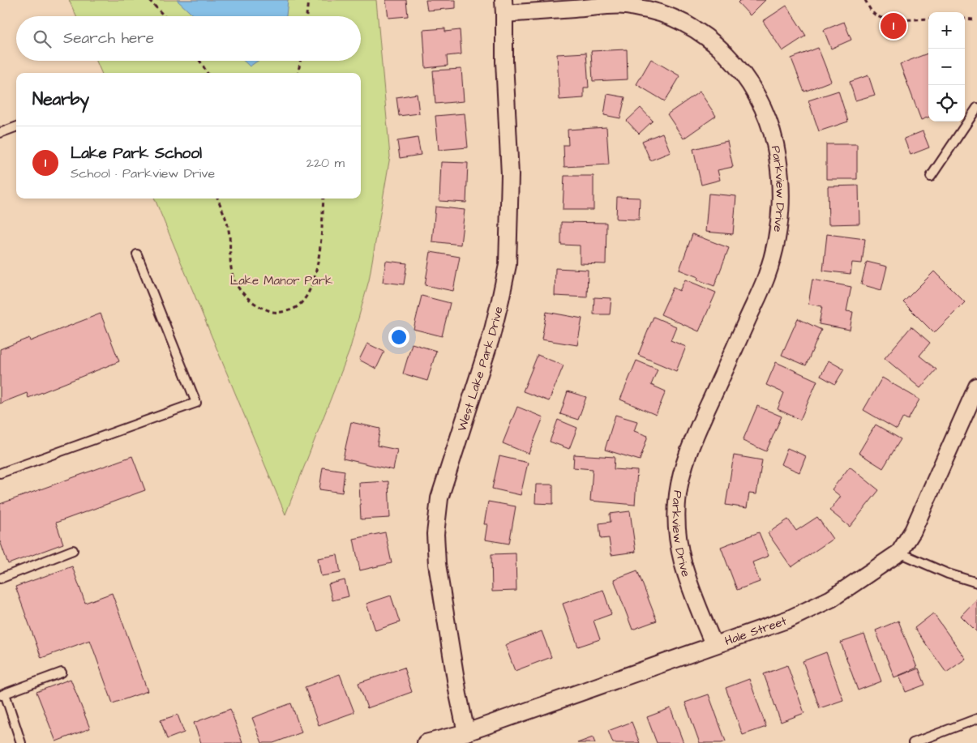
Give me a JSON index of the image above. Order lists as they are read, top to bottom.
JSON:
{
  "streets": {
    "street": ["Parkview Drive", "West Lake Park Drive", "Hale Street"]
  },
  "crossings": [
    ["Parkview Drive", "West Lake Park Drive"],
    ["Parkview Drive", "Hale Street"],
    ["West Lake Park Drive", "Hale Street"]
  ],
  "parks": ["Lake Manor Park"],
  "page": {
    "pins": "1",
    "map_buttons": ["+", "−"],
    "search": "Search here",
    "heading": "Nearby",
    "list": [
      {
        "mark": "1",
        "name": "Lake Park School",
        "note": "School · Parkview Drive",
        "value": "220 m"
      }
    ]
  }
}
